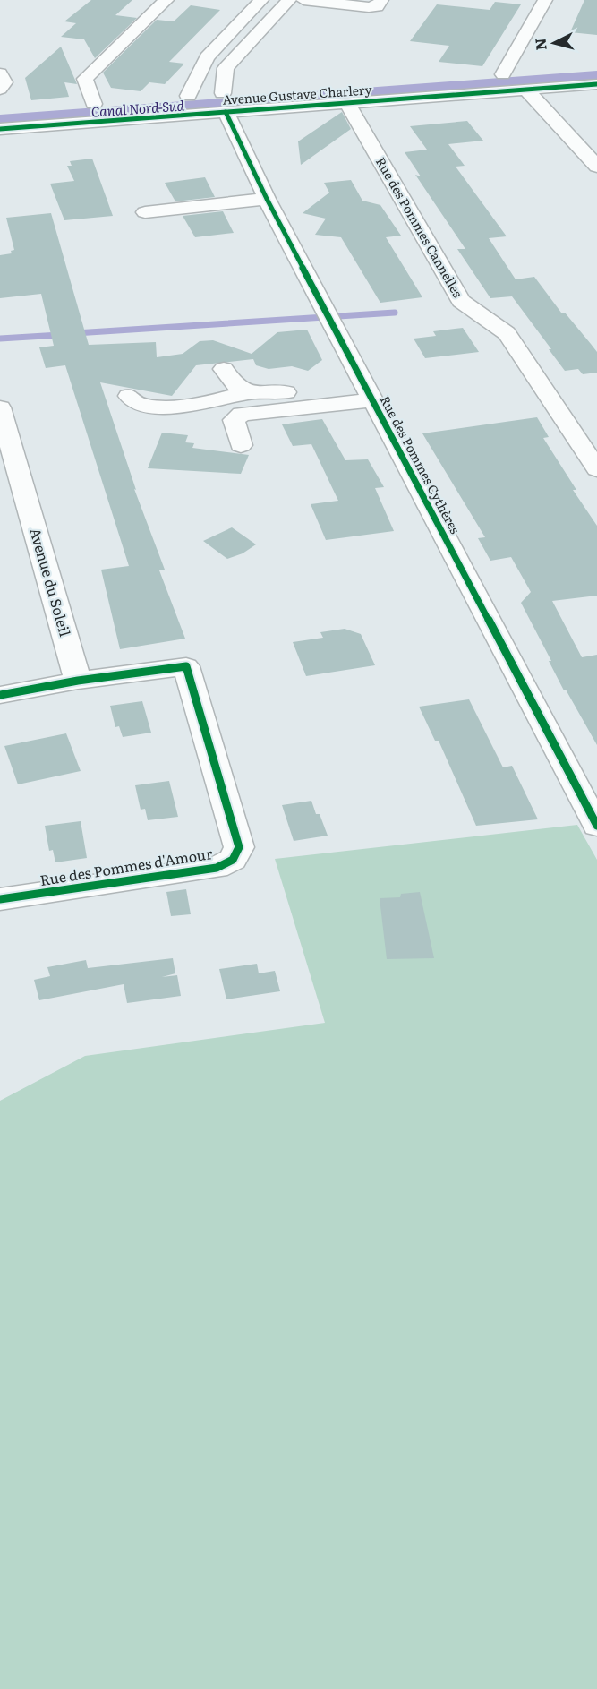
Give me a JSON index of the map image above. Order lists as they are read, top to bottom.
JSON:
{
  "streets": {
    "street": [
      "Avenue Gustave Charlery",
      "Rue des Pommes Cannelles",
      "Rue des Pommes Cythères",
      "Avenue du Soleil",
      "Rue des Pommes d'Amour"
    ]
  },
  "crossings": [
    ["Avenue Gustave Charlery", "Rue des Pommes Cannelles"],
    ["Avenue Gustave Charlery", "Rue des Pommes Cythères"],
    ["Avenue du Soleil", "Rue des Pommes d'Amour"]
  ],
  "water": ["Canal Nord-Sud"],
  "north": "left"
}
